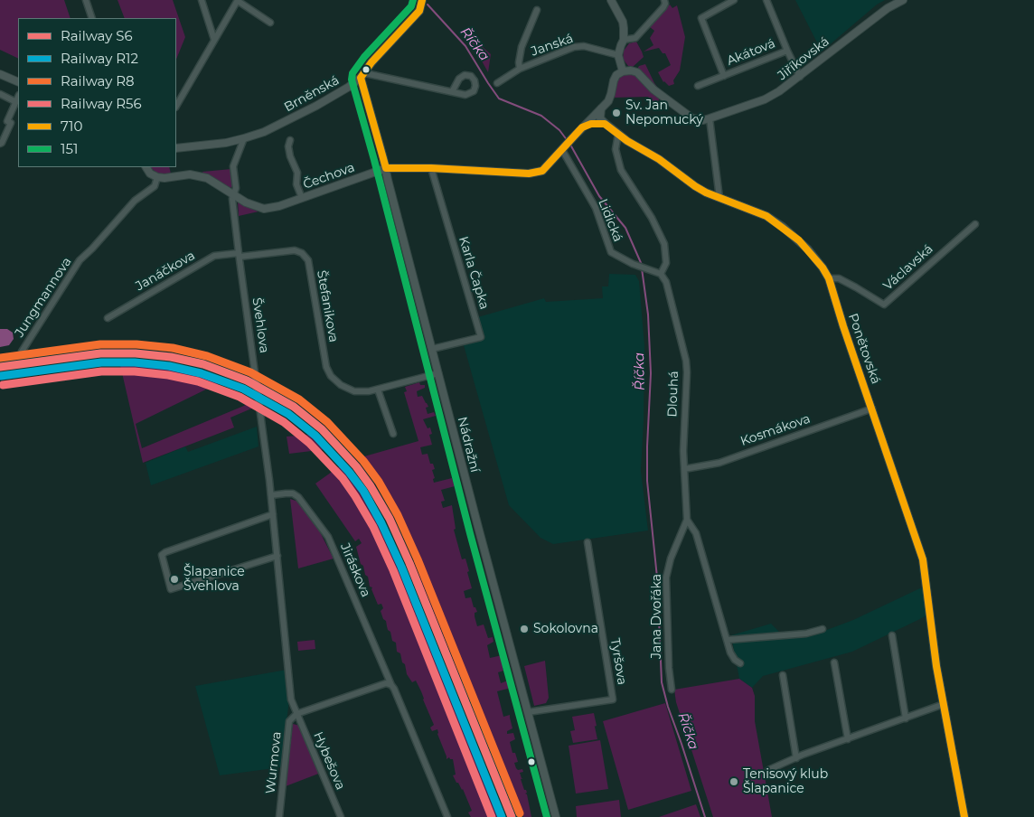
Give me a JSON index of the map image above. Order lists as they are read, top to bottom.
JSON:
{
  "streets": {
    "street": [
      "Janská",
      "Akátová",
      "Jiříkovská",
      "Brněnská",
      "Čechova",
      "Lidická",
      "Václavská",
      "Janáčkova",
      "Karla Čapka",
      "Jungmannova",
      "Štefanikova",
      "Švehlova",
      "Ponětovská",
      "Dlouhá",
      "Kosmákova",
      "Nádražní",
      "Jiráskova",
      "Jana Dvořáka",
      "Tyršova",
      "Hybešova",
      "Wurmova"
    ]
  },
  "crossings": [
    ["Akátová", "Jiříkovská"],
    ["Brněnská", "Nádražní"],
    ["Čechova", "Lidická"],
    ["Čechova", "Karla Čapka"],
    ["Čechova", "Jungmannova"],
    ["Čechova", "Švehlova"],
    ["Čechova", "Nádražní"],
    ["Lidická", "Dlouhá"],
    ["Václavská", "Ponětovská"],
    ["Janáčkova", "Štefanikova"],
    ["Janáčkova", "Švehlova"],
    ["Karla Čapka", "Nádražní"],
    ["Štefanikova", "Švehlova"],
    ["Štefanikova", "Nádražní"],
    ["Švehlova", "Jiráskova"],
    ["Švehlova", "Hybešova"],
    ["Švehlova", "Wurmova"],
    ["Ponětovská", "Kosmákova"],
    ["Dlouhá", "Kosmákova"],
    ["Dlouhá", "Jana Dvořáka"],
    ["Nádražní", "Tyršova"],
    ["Hybešova", "Wurmova"]
  ],
  "water": ["Říčka"],
  "places": [
    "Sv. Jan Nepomucký",
    "Šlapanice Švehlova",
    "Sokolovna",
    "Tenisový klub Šlapanice"
  ],
  "lines": [
    "transit line 710",
    "transit line 151",
    "rail line R8",
    "rail line S6",
    "rail line R12",
    "rail line R56"
  ],
  "legend": [
    "Railway S6",
    "Railway R12",
    "Railway R8",
    "Railway R56",
    "710",
    "151"
  ]
}
